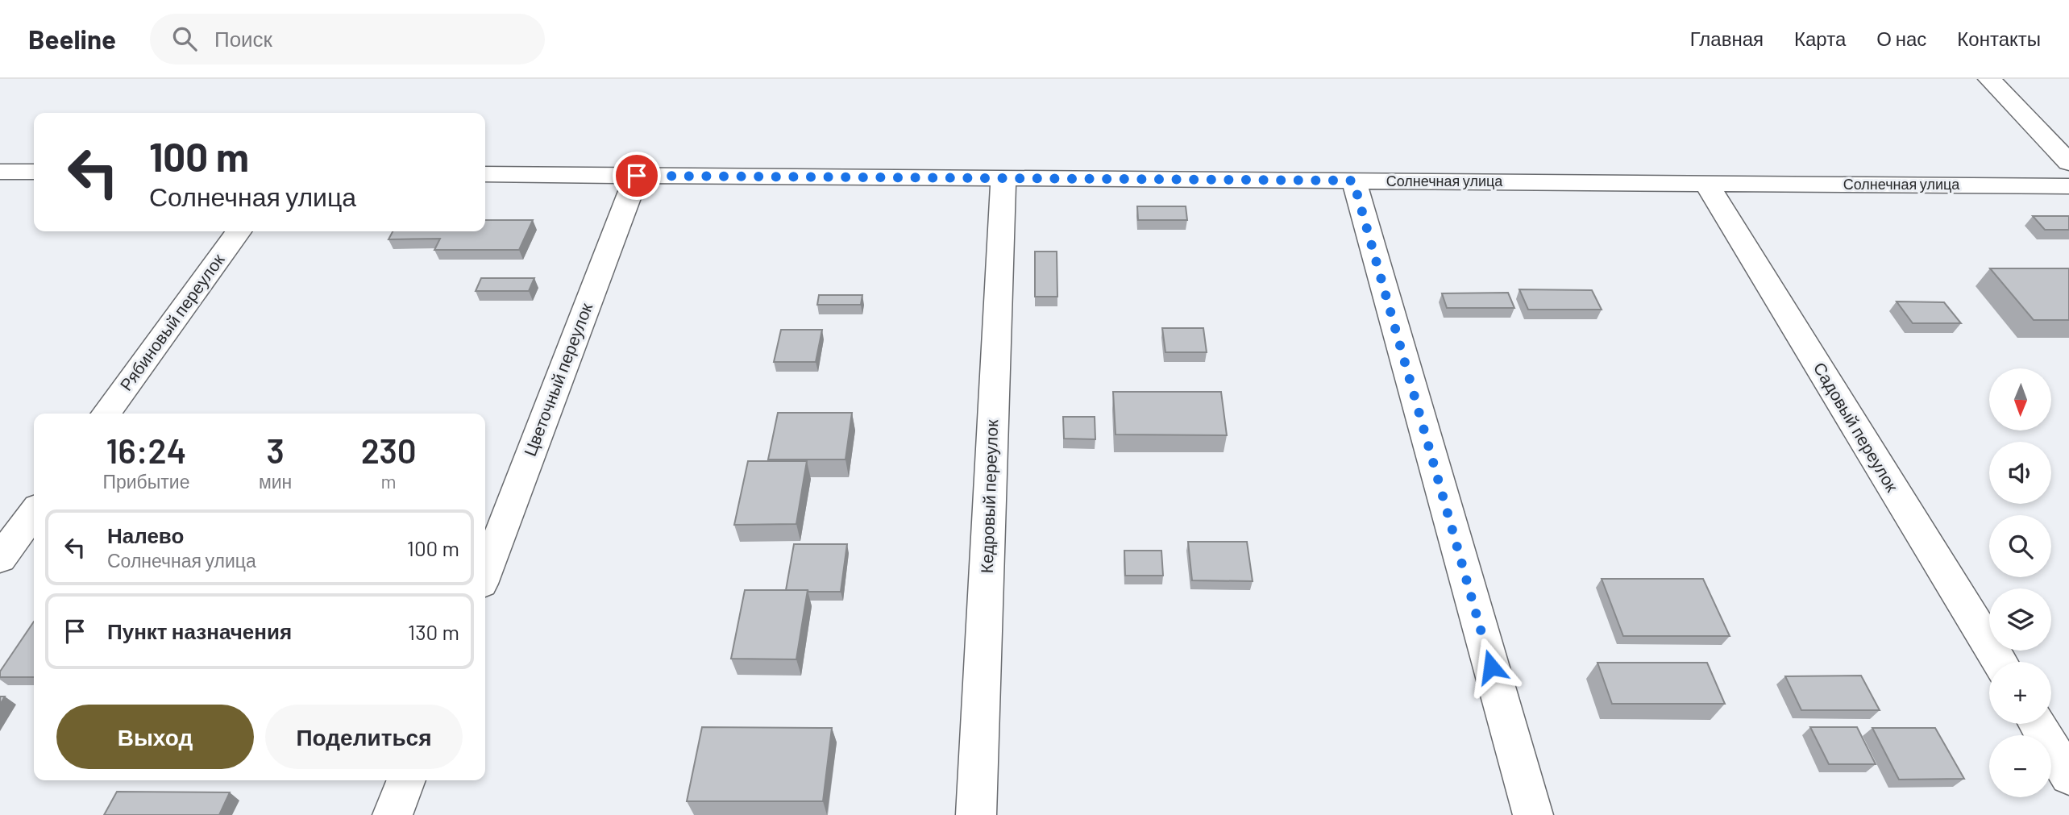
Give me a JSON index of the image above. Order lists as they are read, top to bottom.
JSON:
{
  "streets": {
    "street": [
      "Солнечная улица",
      "Рябиновый переулок",
      "Цветочный переулок",
      "Садовый переулок",
      "Кедровый переулок"
    ]
  },
  "crossings": [
    ["Солнечная улица", "Цветочный переулок"],
    ["Солнечная улица", "Садовый переулок"],
    ["Солнечная улица", "Кедровый переулок"]
  ],
  "north": "bottom",
  "page": {
    "header": "Beeline",
    "search": "Поиск",
    "nav": [
      "Главная",
      "Карта",
      "О нас",
      "Контакты"
    ],
    "turn": ["100 m", "Солнечная улица"],
    "map_buttons": ["+", "−"],
    "eta": [
      "16:24",
      "Прибытие",
      "3",
      "мин",
      "230",
      "m"
    ],
    "list": [
      {
        "name": "Налево",
        "note": "Солнечная улица",
        "value": "100 m"
      },
      {
        "name": "Пункт назначения",
        "value": "130 m"
      }
    ],
    "buttons": ["Выход", "Поделиться"]
  }
}
